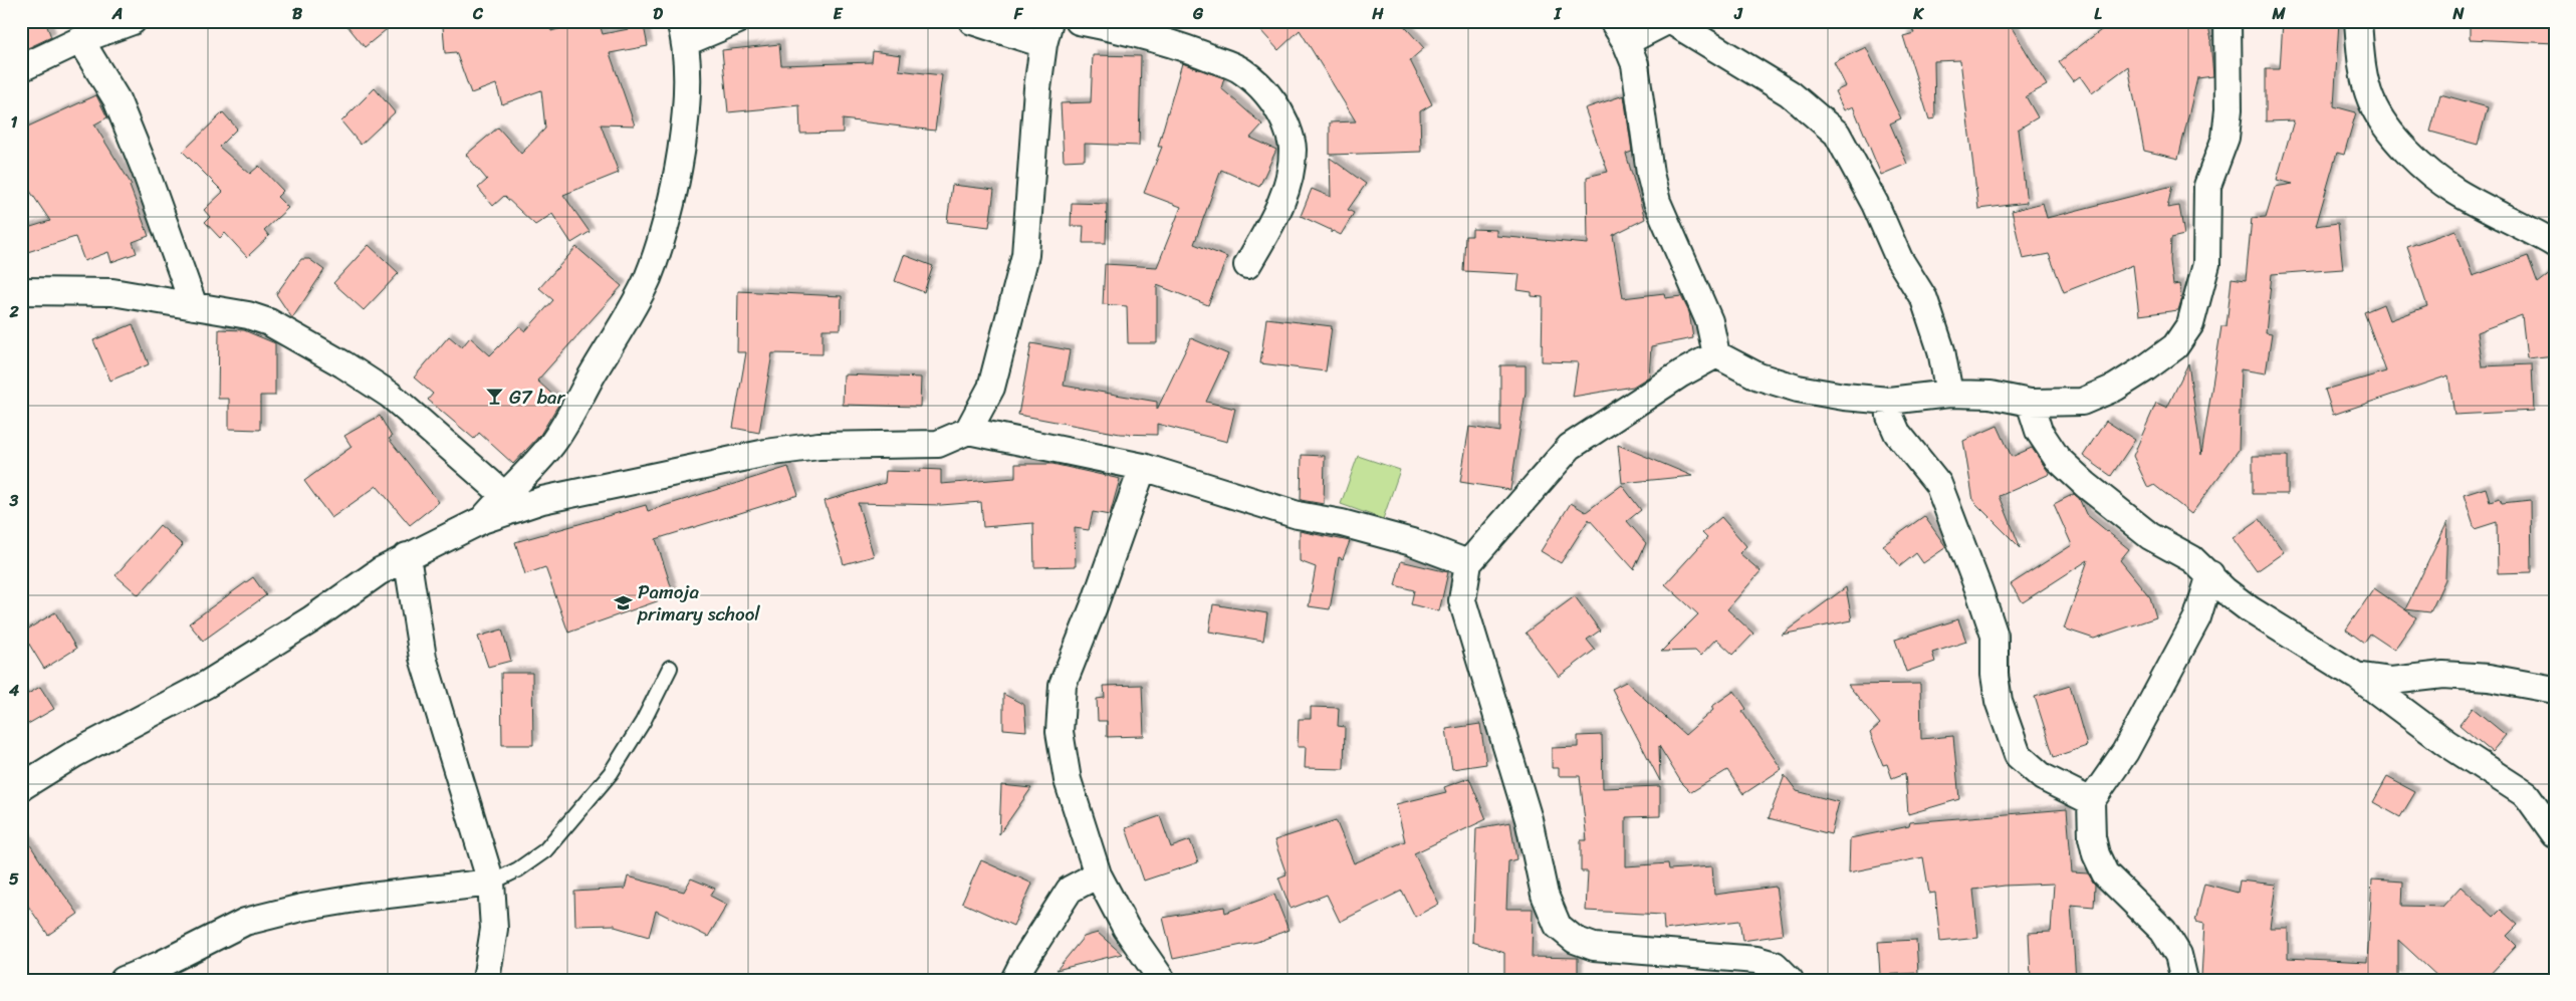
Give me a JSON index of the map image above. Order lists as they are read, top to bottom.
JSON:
{
  "places": {
    "bar": ["G7 bar"],
    "school or university": ["Pamoja primary school"]
  },
  "grid": {
    "columns": [
      "A",
      "B",
      "C",
      "D",
      "E",
      "F",
      "G",
      "H",
      "I",
      "J",
      "K",
      "L",
      "M",
      "N"
    ],
    "rows": [
      "1",
      "2",
      "3",
      "4",
      "5"
    ]
  }
}
